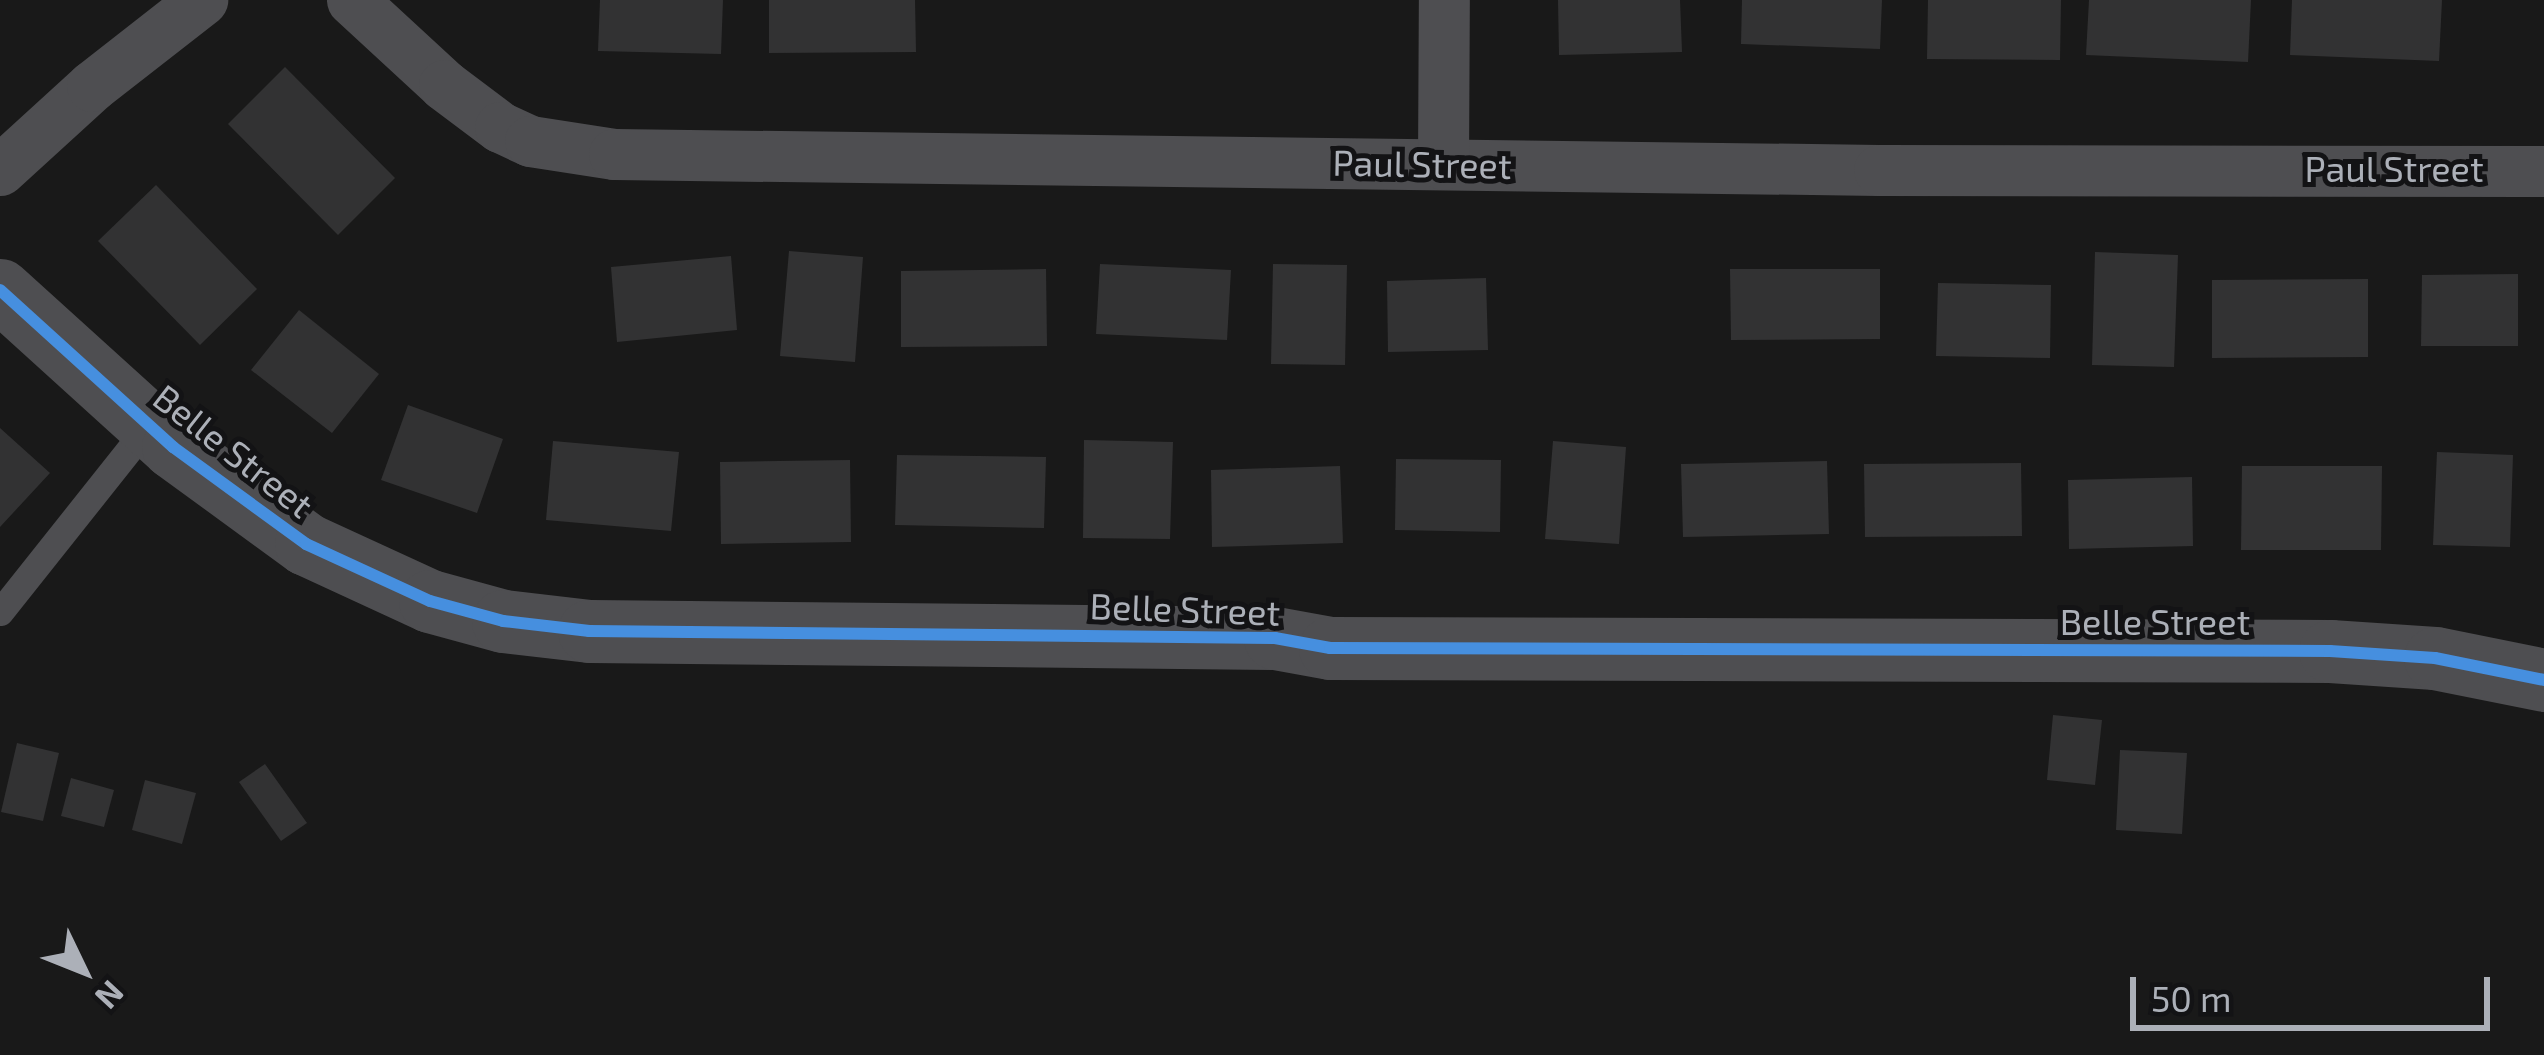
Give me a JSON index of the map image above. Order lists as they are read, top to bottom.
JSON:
{
  "streets": {
    "street": ["Paul Street", "Belle Street"]
  },
  "scale_bar": "50 m",
  "north": "bottom right"
}
